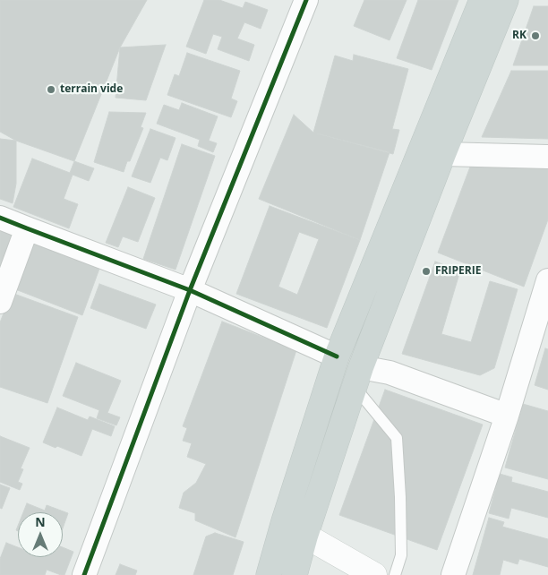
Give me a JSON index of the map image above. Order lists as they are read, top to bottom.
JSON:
{
  "places": ["RK", "terrain vide", "FRIPERIE"],
  "north": "top"
}
